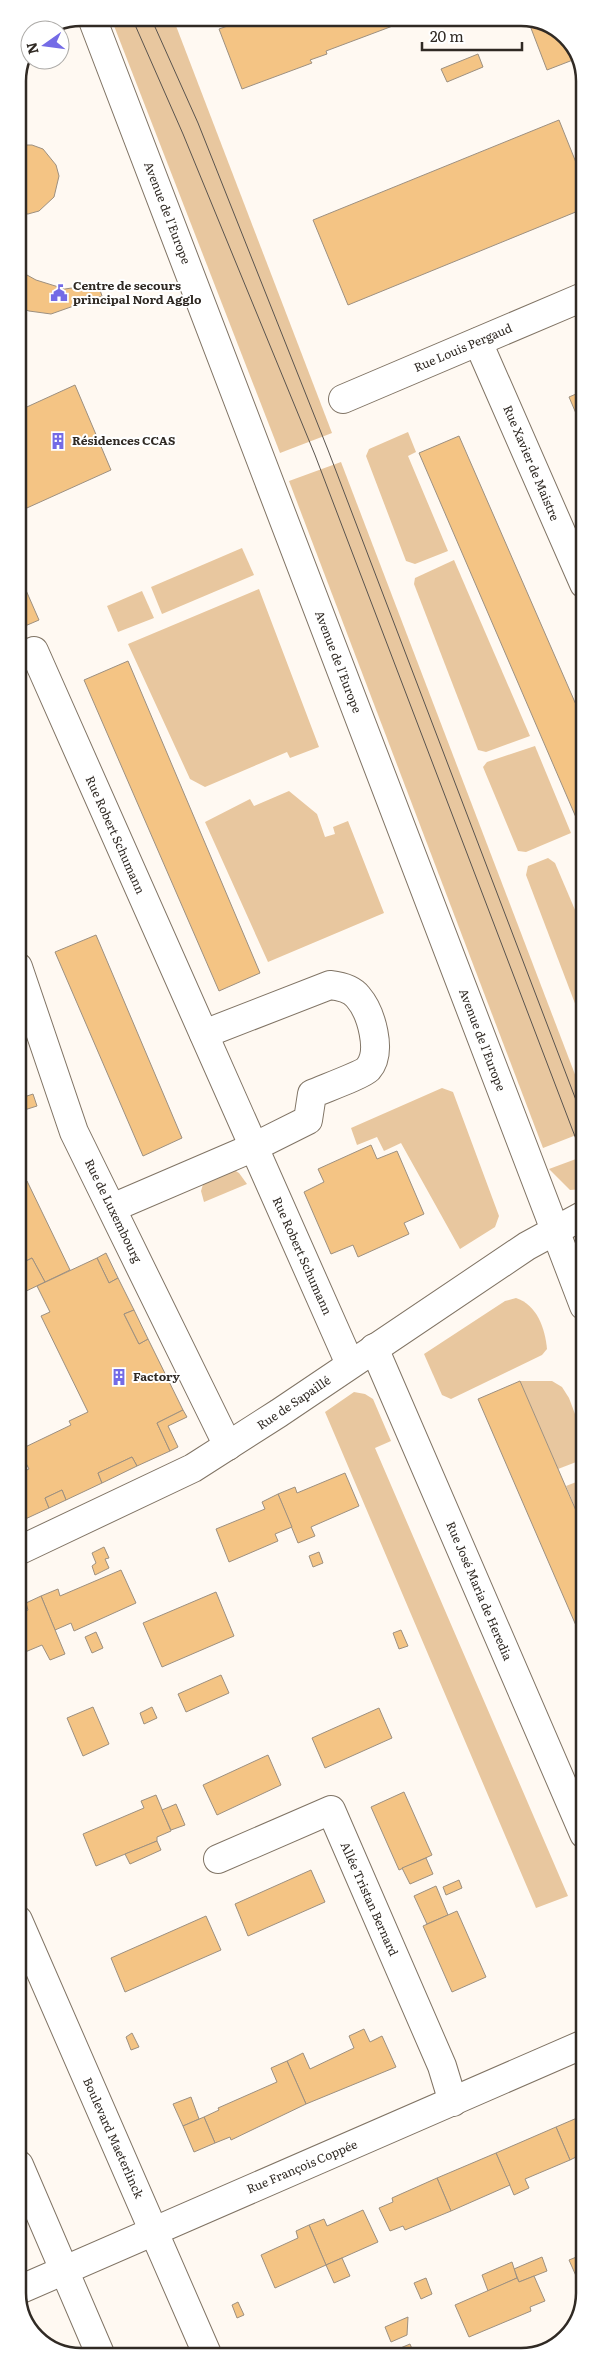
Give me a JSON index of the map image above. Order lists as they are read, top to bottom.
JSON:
{
  "streets": {
    "street": [
      "Avenue de l'Europe",
      "Rue Louis Pergaud",
      "Rue Xavier de Maistre",
      "Rue Robert Schumann",
      "Rue de Luxembourg",
      "Rue de Sapaillé",
      "Rue José Maria de Heredia",
      "Allée Tristan Bernard",
      "Boulevard Maeterlinck",
      "Rue François Coppée"
    ]
  },
  "crossings": [
    ["Avenue de l'Europe", "Rue de Sapaillé"],
    ["Rue Louis Pergaud", "Rue Xavier de Maistre"],
    ["Rue Robert Schumann", "Rue de Sapaillé"],
    ["Rue de Luxembourg", "Rue de Sapaillé"],
    ["Rue de Sapaillé", "Rue José Maria de Heredia"],
    ["Allée Tristan Bernard", "Rue François Coppée"],
    ["Boulevard Maeterlinck", "Rue François Coppée"]
  ],
  "places": {
    "public building": ["Centre de secours principal Nord Agglo"],
    "building": ["Résidences CCAS", "Factory"]
  },
  "scale_bar": "20 m",
  "north": "left"
}
